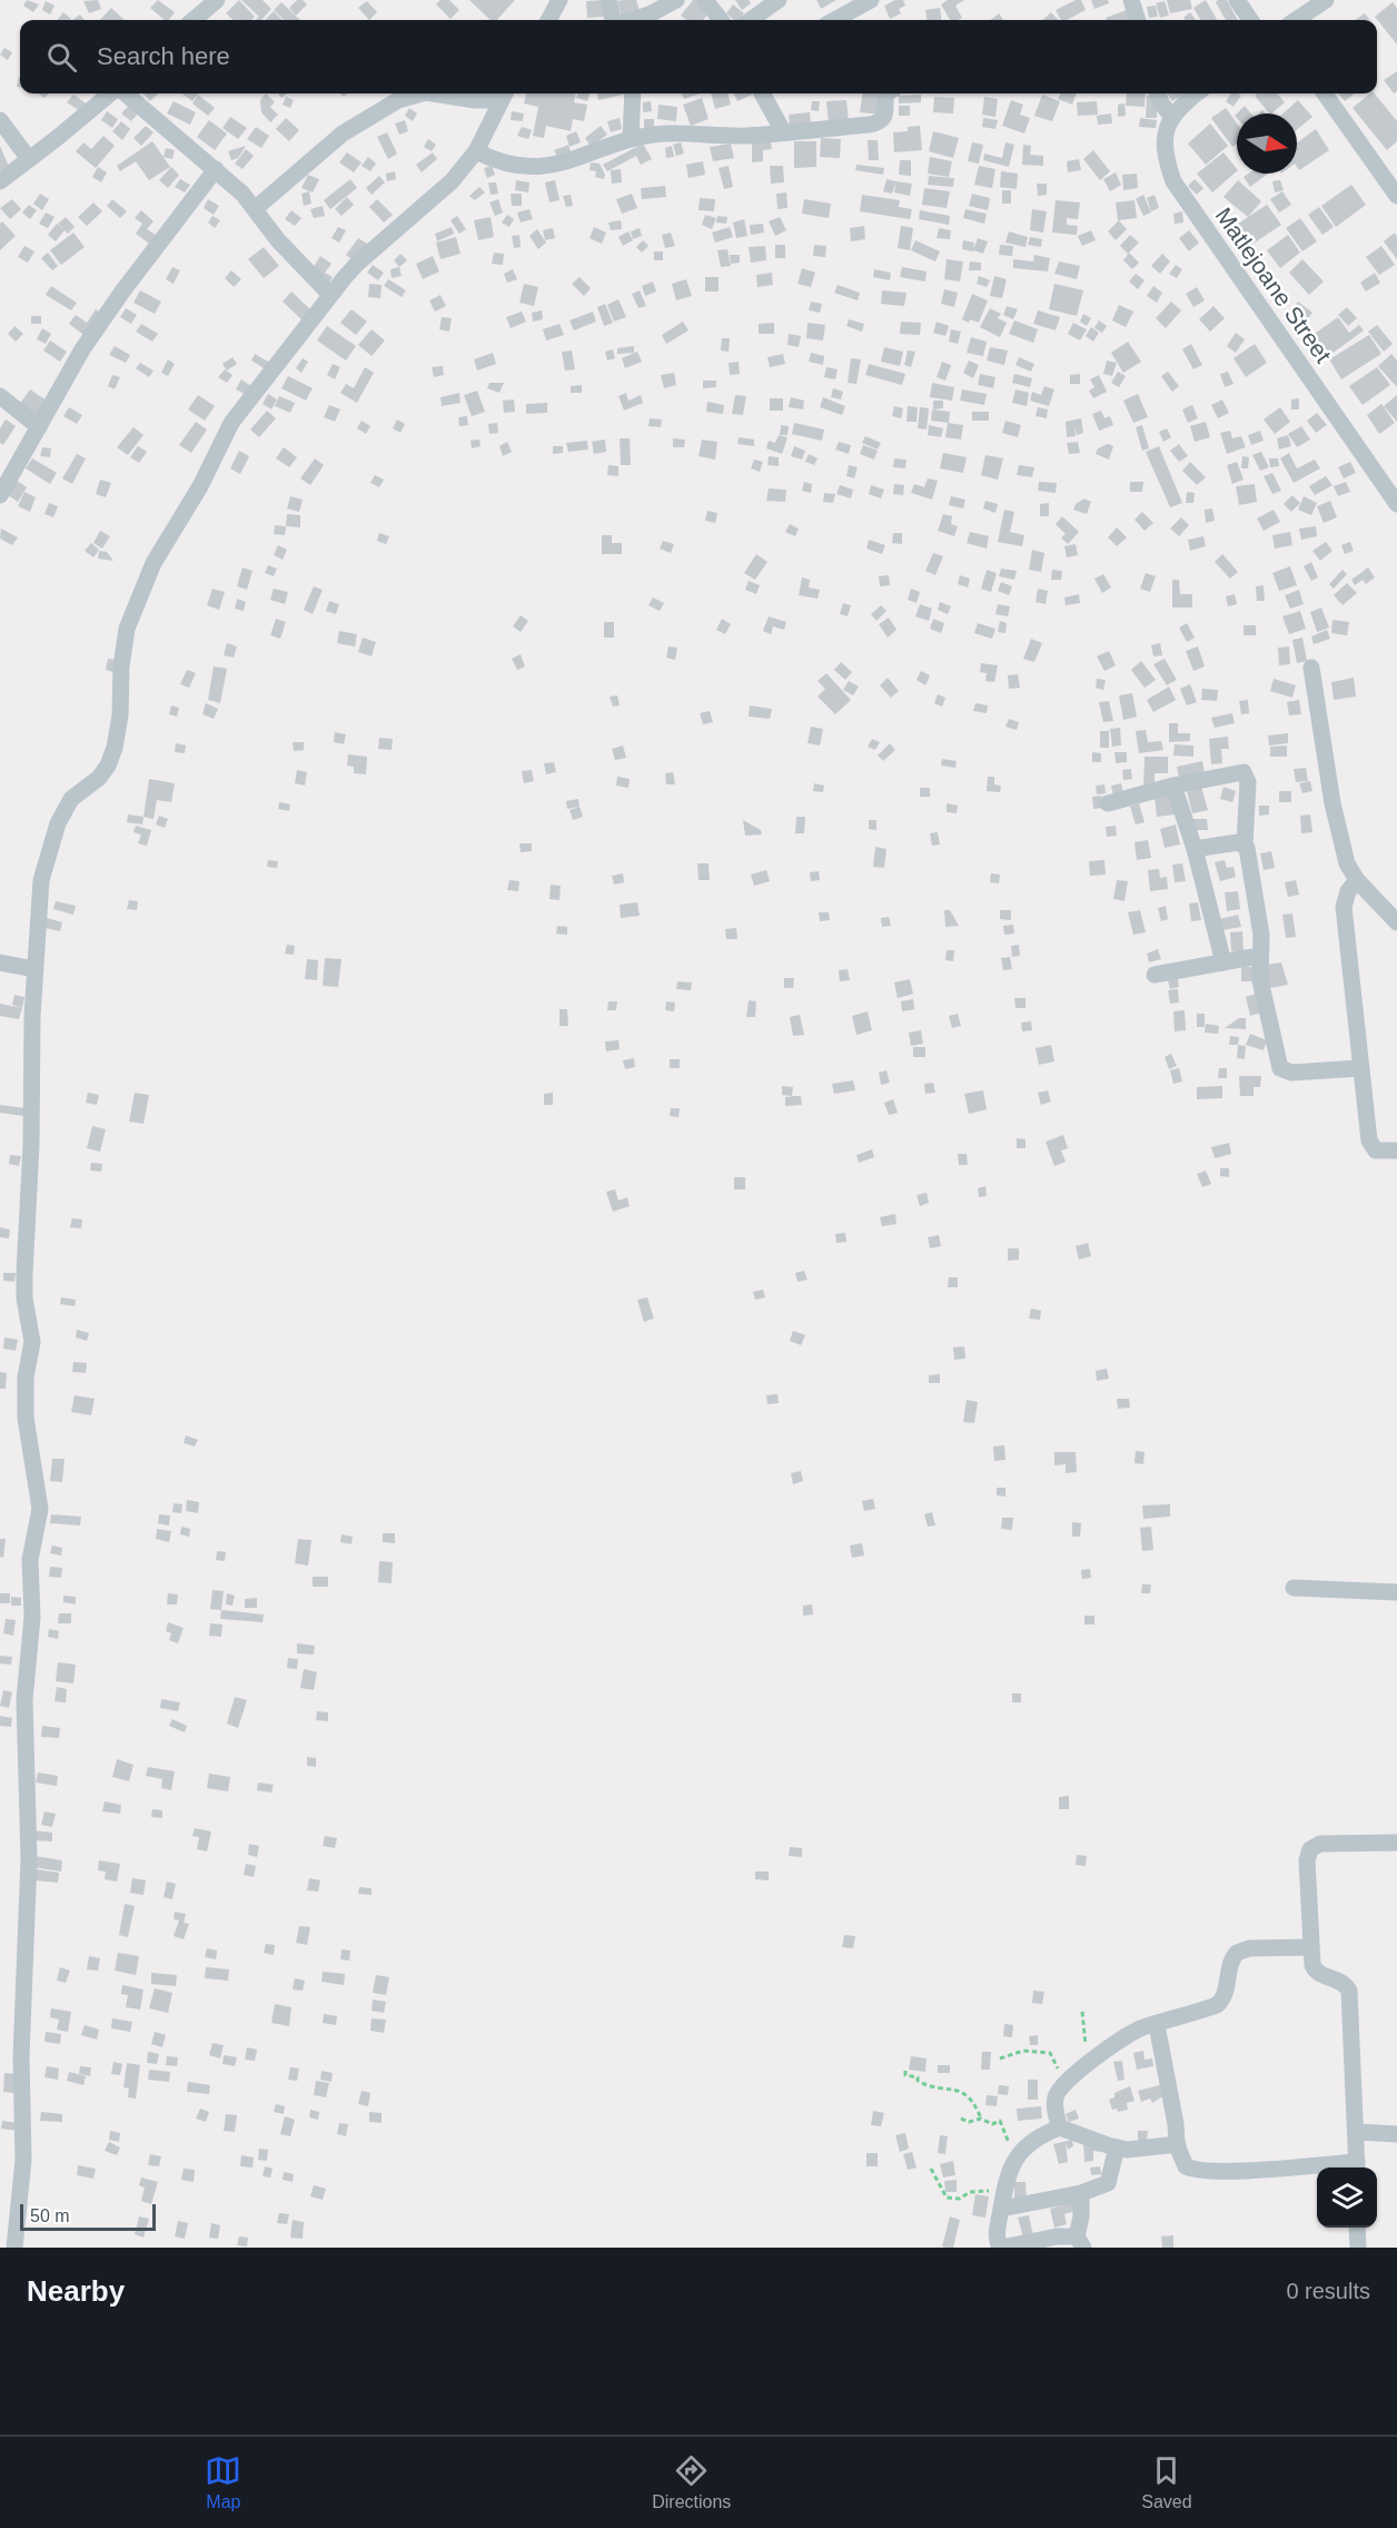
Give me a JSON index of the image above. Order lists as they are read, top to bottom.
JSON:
{
  "streets": {
    "street": ["Matlejoane Street"]
  },
  "scale_bar": "50 m",
  "north": "right",
  "page": {
    "search": "Search here",
    "scale": "50 m",
    "heading": ["Nearby", "0 results"],
    "nav": ["Map", "Directions", "Saved"]
  }
}
